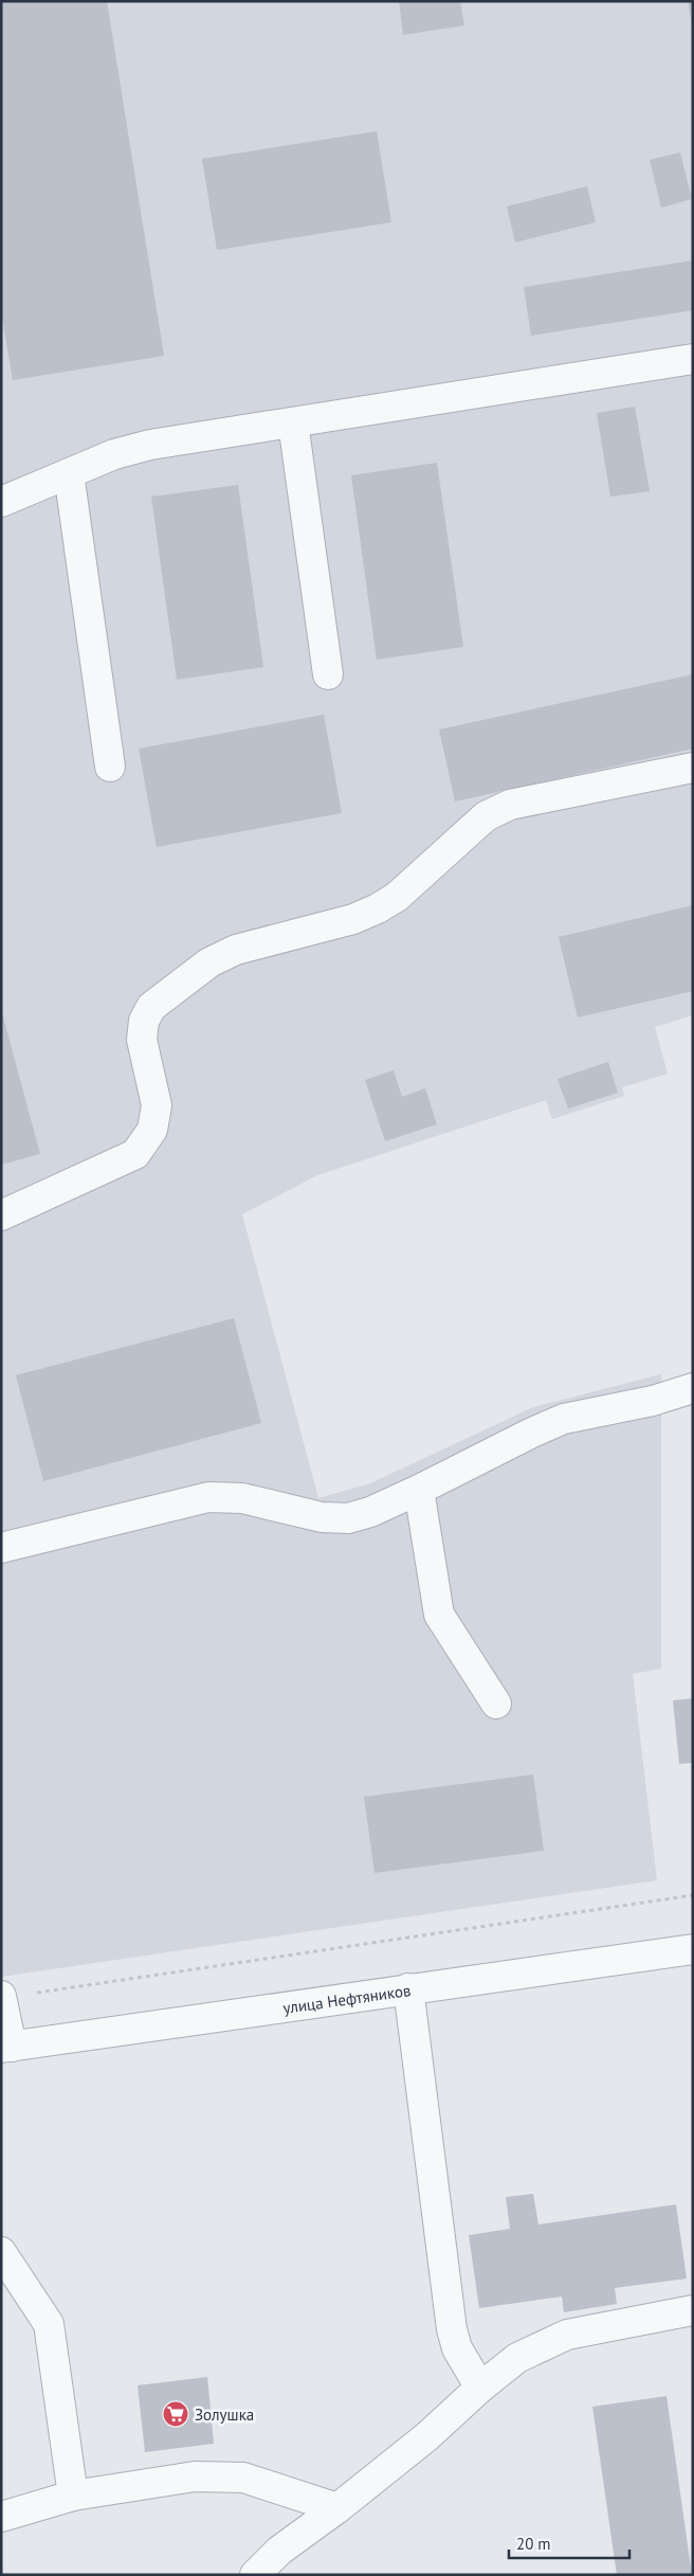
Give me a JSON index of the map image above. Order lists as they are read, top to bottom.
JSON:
{
  "streets": {
    "street": ["улица Нефтяников"]
  },
  "places": {
    "supermarket": ["Золушка"]
  },
  "scale_bar": "20 m"
}
